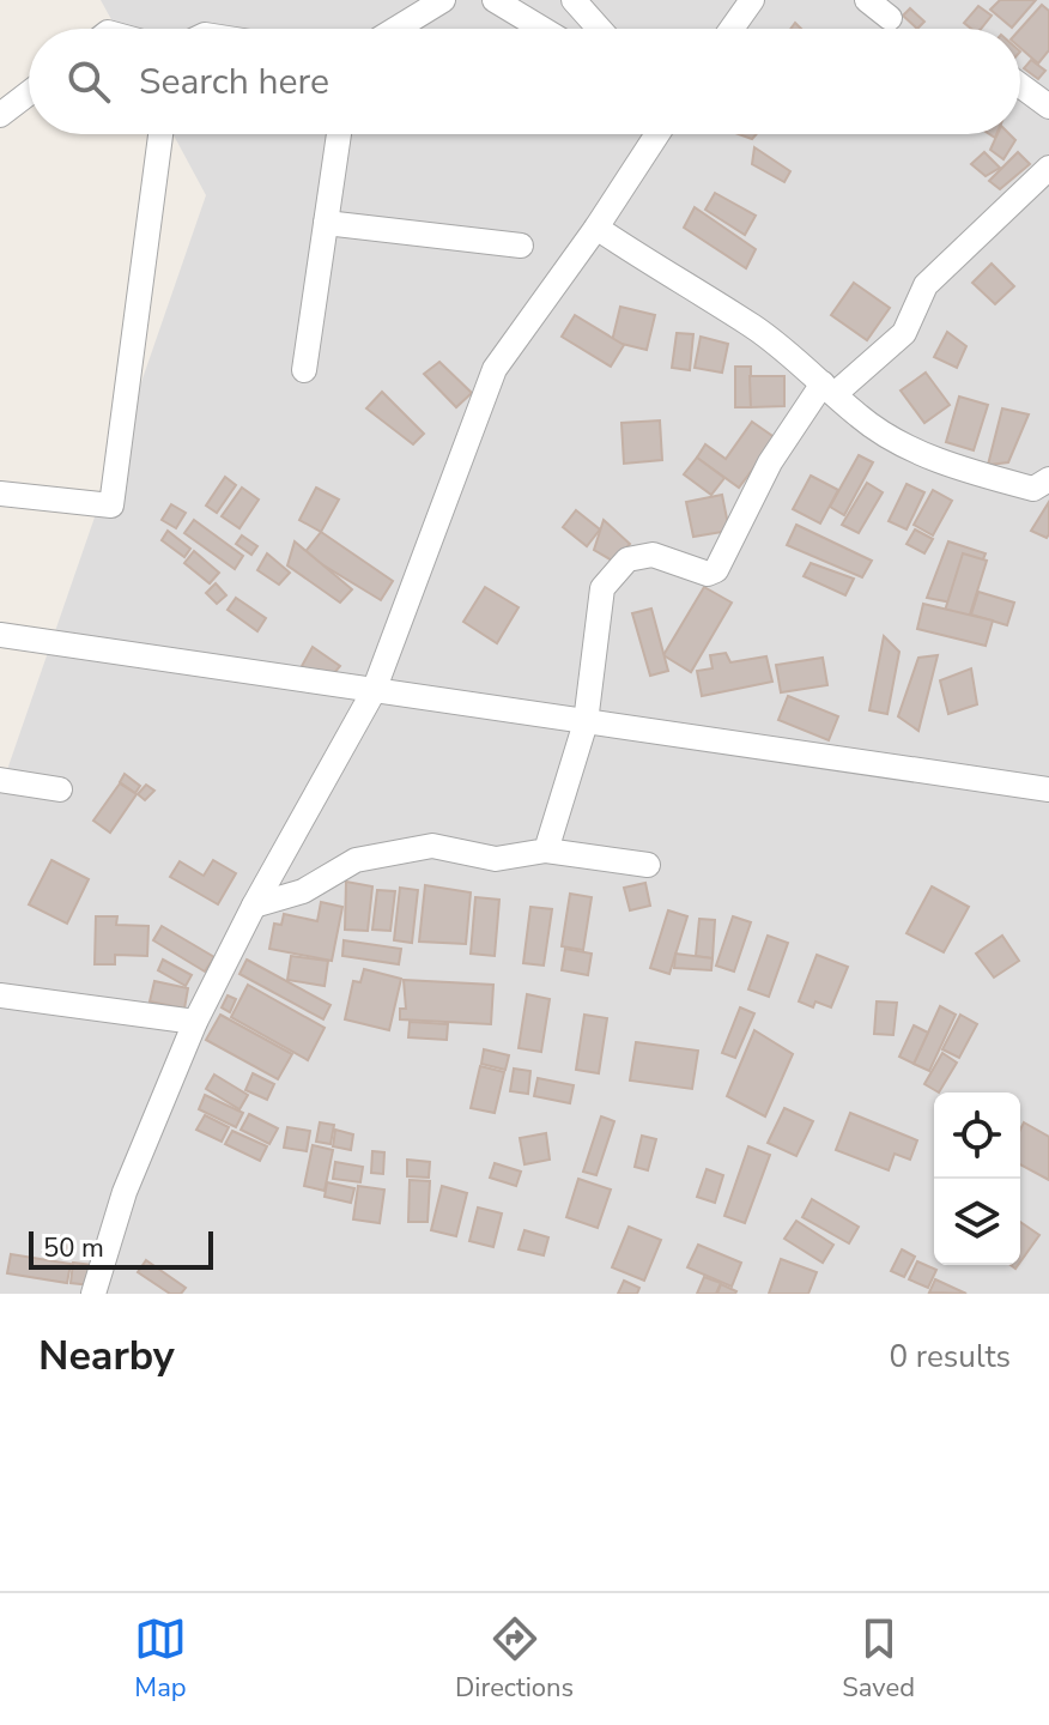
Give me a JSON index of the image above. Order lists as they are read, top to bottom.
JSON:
{
  "scale_bar": "50 m",
  "page": {
    "search": "Search here",
    "scale": "50 m",
    "heading": ["Nearby", "0 results"],
    "nav": ["Map", "Directions", "Saved"]
  }
}
